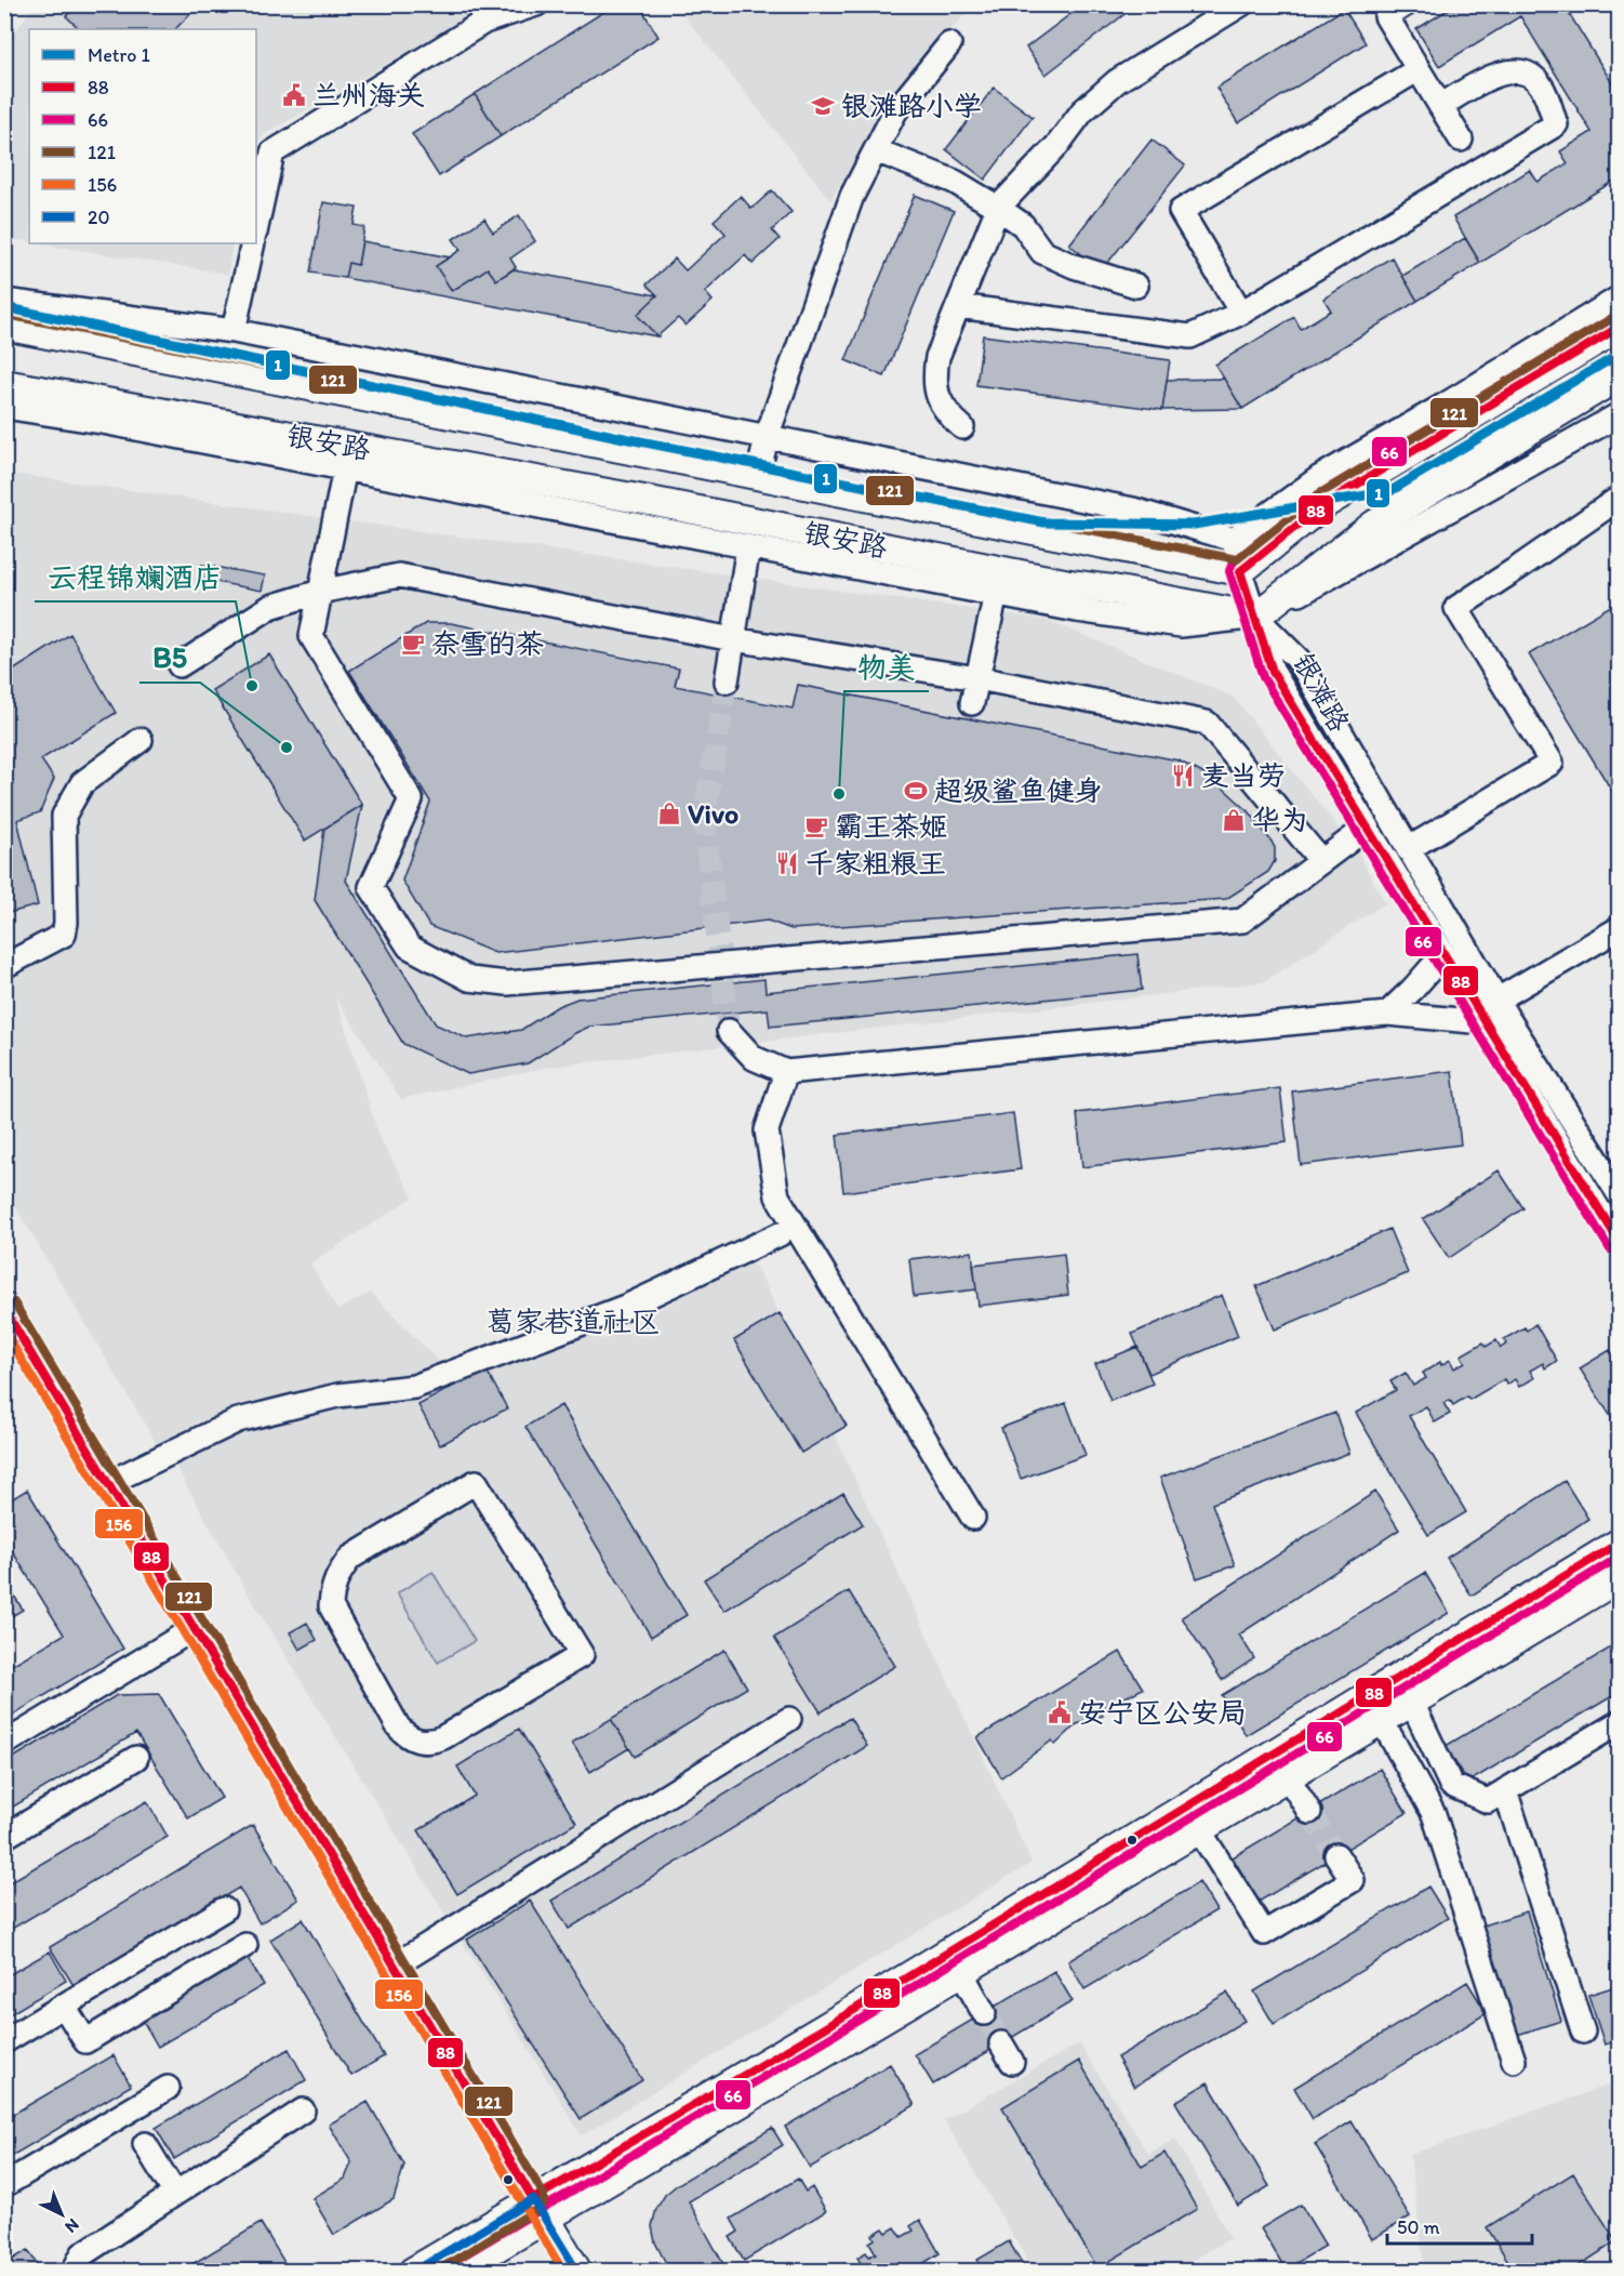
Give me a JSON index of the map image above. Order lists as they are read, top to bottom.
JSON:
{
  "streets": {
    "main road": ["银安路"],
    "street": ["银滩路"]
  },
  "crossings": [
    ["银安路", "银滩路"]
  ],
  "districts": ["葛家巷道社区"],
  "places": {
    "public building": ["兰州海关", "安宁区公安局"],
    "school or university": ["银滩路小学"],
    "cafe": ["奈雪的茶", "霸王茶姬"],
    "other": ["云程锦斓酒店", "B5", "物美"],
    "restaurant": ["麦当劳", "千家粗粮王"],
    "sports": ["超级鲨鱼健身"],
    "shop": ["Vivo", "华为"]
  },
  "lines": [
    "metro line 1",
    "transit line 121",
    "transit line 66",
    "transit line 88",
    "transit line 156",
    "transit line 20"
  ],
  "legend": [
    "Metro 1",
    "88",
    "66",
    "121",
    "156",
    "20"
  ],
  "scale_bar": "50 m",
  "north": "bottom right"
}
